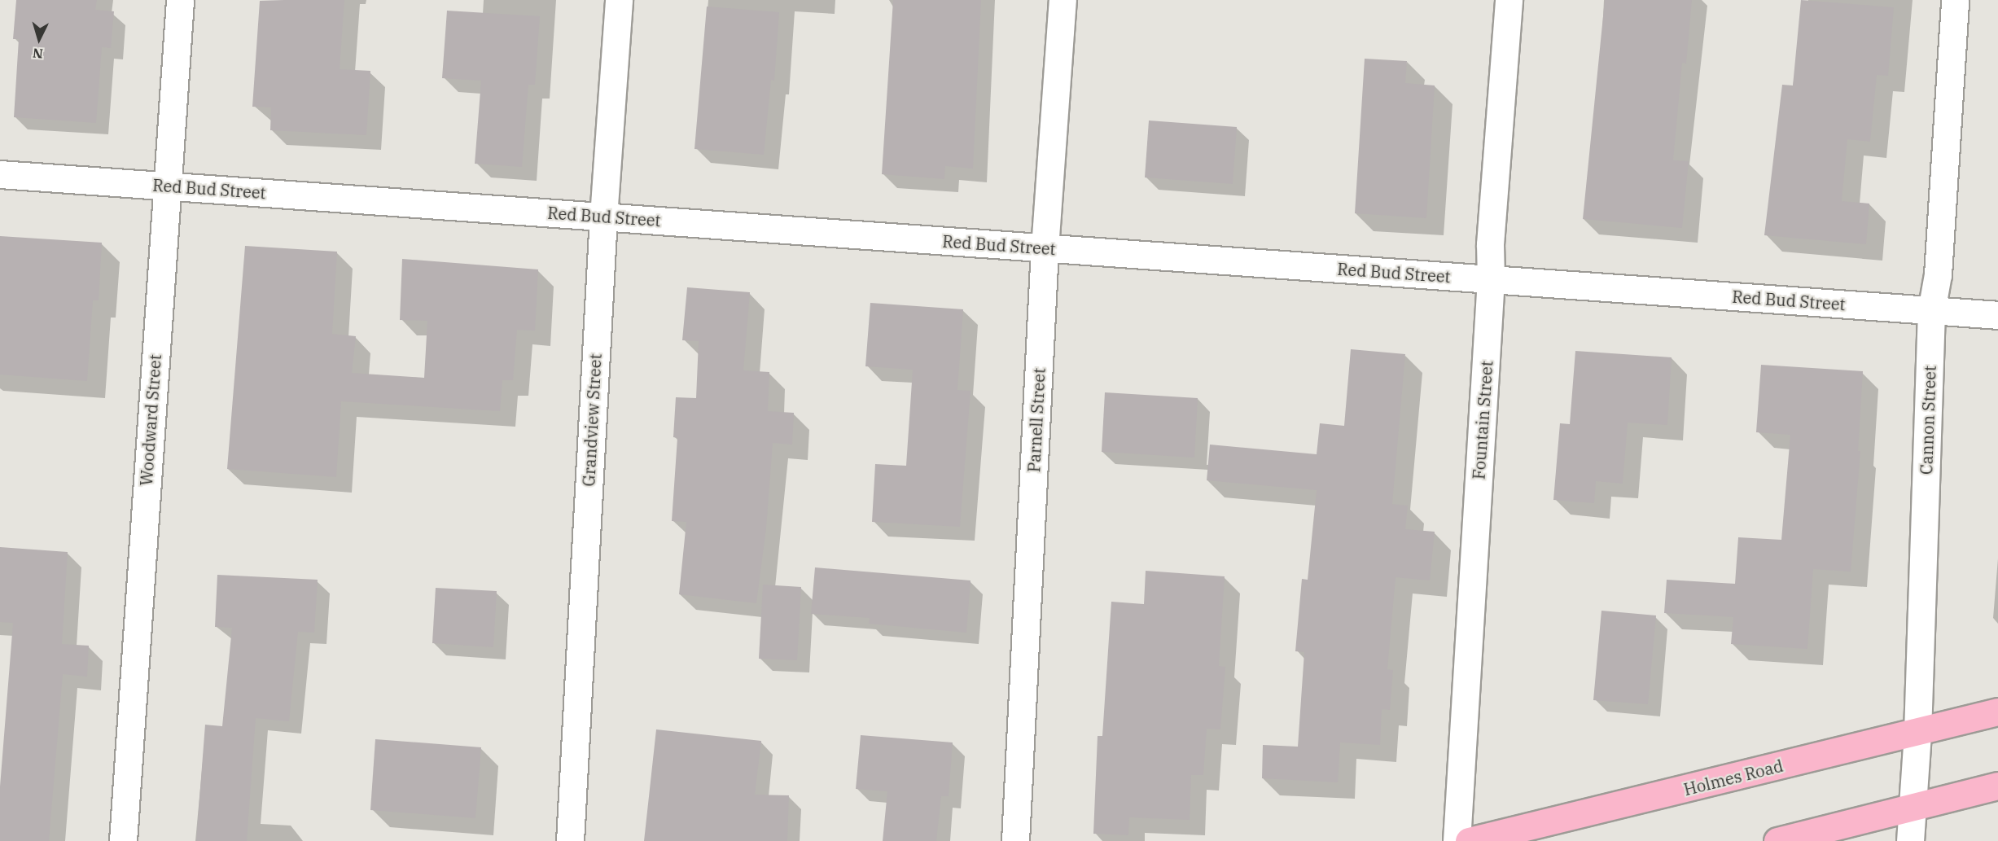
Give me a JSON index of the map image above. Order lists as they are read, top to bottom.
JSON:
{
  "streets": {
    "main road": ["Holmes Road"],
    "street": [
      "Red Bud Street",
      "Woodward Street",
      "Grandview Street",
      "Parnell Street",
      "Fountain Street",
      "Cannon Street"
    ]
  },
  "crossings": [
    ["Red Bud Street", "Woodward Street"],
    ["Red Bud Street", "Grandview Street"],
    ["Red Bud Street", "Parnell Street"],
    ["Red Bud Street", "Fountain Street"],
    ["Red Bud Street", "Cannon Street"],
    ["Cannon Street", "Holmes Road"]
  ],
  "north": "bottom"
}
